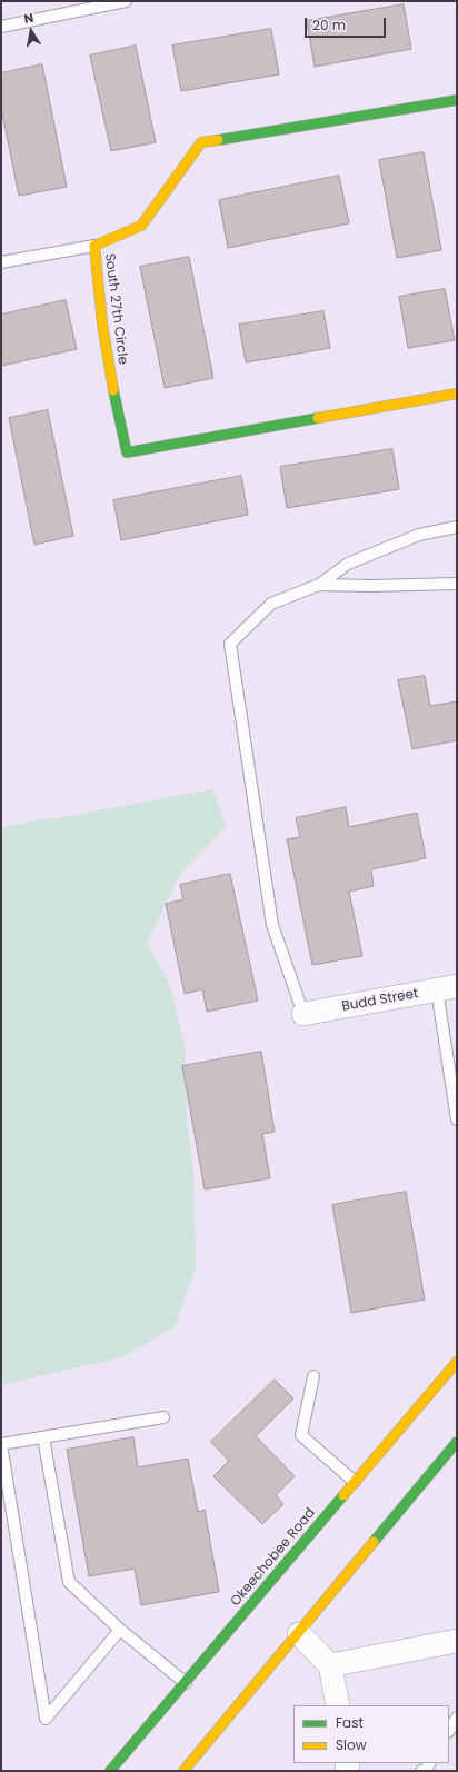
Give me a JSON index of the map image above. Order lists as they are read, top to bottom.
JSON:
{
  "streets": {
    "main road": ["South 27th Circle", "Okeechobee Road"],
    "street": ["Budd Street"]
  },
  "legend": ["Fast", "Slow"],
  "scale_bar": "20 m",
  "north": "top"
}
